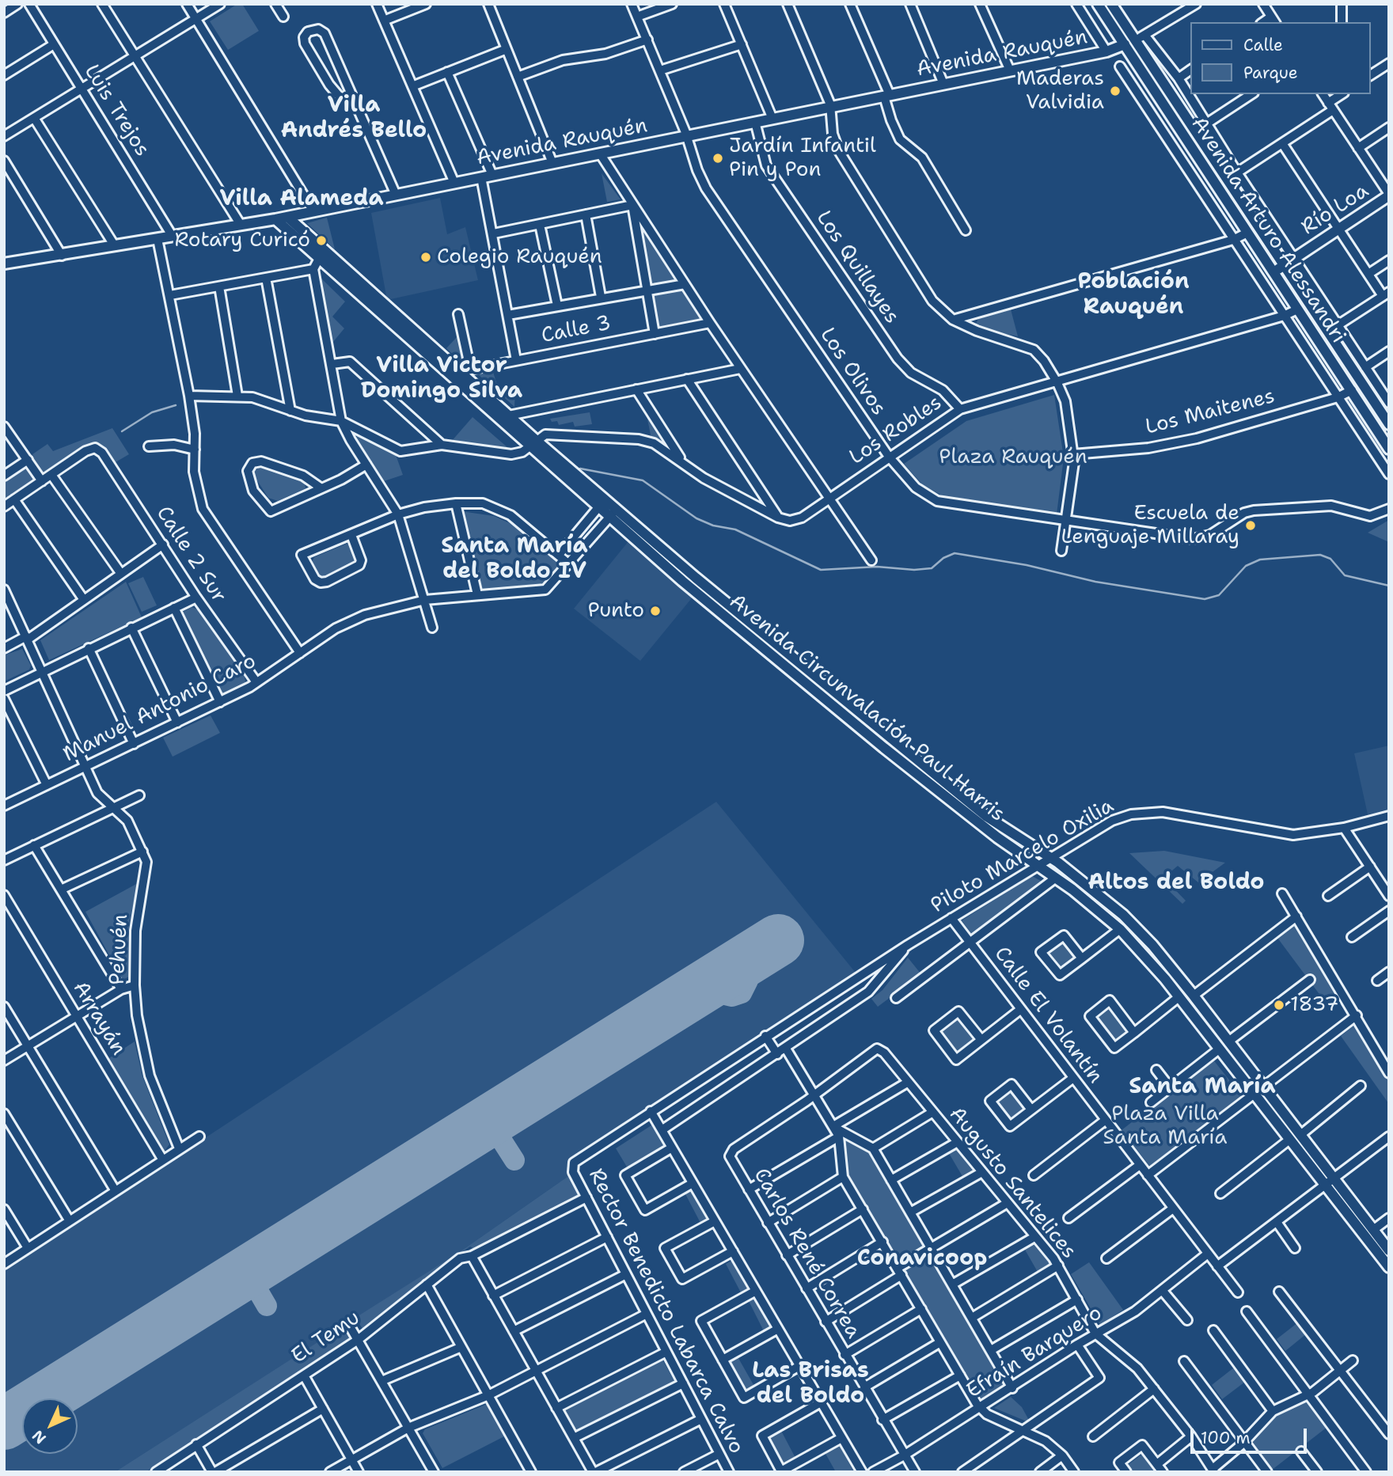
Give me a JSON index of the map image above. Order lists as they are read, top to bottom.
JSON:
{
  "streets": {
    "main road": [
      "Avenida Rauquén",
      "Río Loa",
      "Avenida Arturo Alessandri",
      "Avenida Circunvalación Paul Harris"
    ],
    "street": [
      "Luis Trejos",
      "Los Quillayes",
      "Calle 3",
      "Los Olivos",
      "Los Maitenes",
      "Los Robles",
      "Calle 2 Sur",
      "Manuel Antonio Caro",
      "Piloto Marcelo Oxilia",
      "Pehuén",
      "Calle El Volantín",
      "Arrayán",
      "Augusto Santelices",
      "Carlos René Correa",
      "Rector Benedicto Labarca Calvo",
      "El Temu",
      "Efraín Barquero"
    ]
  },
  "crossings": [
    ["Avenida Rauquén", "Luis Trejos"],
    ["Avenida Rauquén", "Avenida Arturo Alessandri"],
    ["Avenida Rauquén", "Los Quillayes"],
    ["Avenida Rauquén", "Los Olivos"],
    ["Avenida Rauquén", "Avenida Circunvalación Paul Harris"],
    ["Río Loa", "Avenida Arturo Alessandri"],
    ["Avenida Arturo Alessandri", "Los Maitenes"],
    ["Avenida Arturo Alessandri", "Los Robles"],
    ["Los Quillayes", "Los Robles"],
    ["Calle 3", "Avenida Circunvalación Paul Harris"],
    ["Los Olivos", "Los Robles"],
    ["Calle 2 Sur", "Manuel Antonio Caro"],
    ["Manuel Antonio Caro", "Avenida Circunvalación Paul Harris"],
    ["Manuel Antonio Caro", "Pehuén"],
    ["Avenida Circunvalación Paul Harris", "Piloto Marcelo Oxilia"],
    ["Piloto Marcelo Oxilia", "Calle El Volantín"],
    ["Piloto Marcelo Oxilia", "Rector Benedicto Labarca Calvo"],
    ["Calle El Volantín", "Efraín Barquero"],
    ["Augusto Santelices", "Carlos René Correa"],
    ["Augusto Santelices", "Efraín Barquero"],
    ["Carlos René Correa", "Efraín Barquero"],
    ["Rector Benedicto Labarca Calvo", "El Temu"]
  ],
  "districts": [
    "Villa Andrés Bello",
    "Villa Alameda",
    "Población Rauquén",
    "Villa Victor Domingo Silva",
    "Santa María del Boldo IV",
    "Altos del Boldo",
    "Santa María",
    "Conavicoop",
    "Las Brisas del Boldo"
  ],
  "parks": ["Plaza Rauquén", "Plaza Villa Santa María"],
  "places": [
    "Maderas Valvidia",
    "Jardín Infantil Pin y Pon",
    "Rotary Curicó",
    "Colegio Rauquén",
    "Escuela de Lenguaje Millaray",
    "Punto",
    "1837"
  ],
  "legend": ["Calle", "Parque"],
  "scale_bar": "100 m",
  "north": "bottom left"
}
